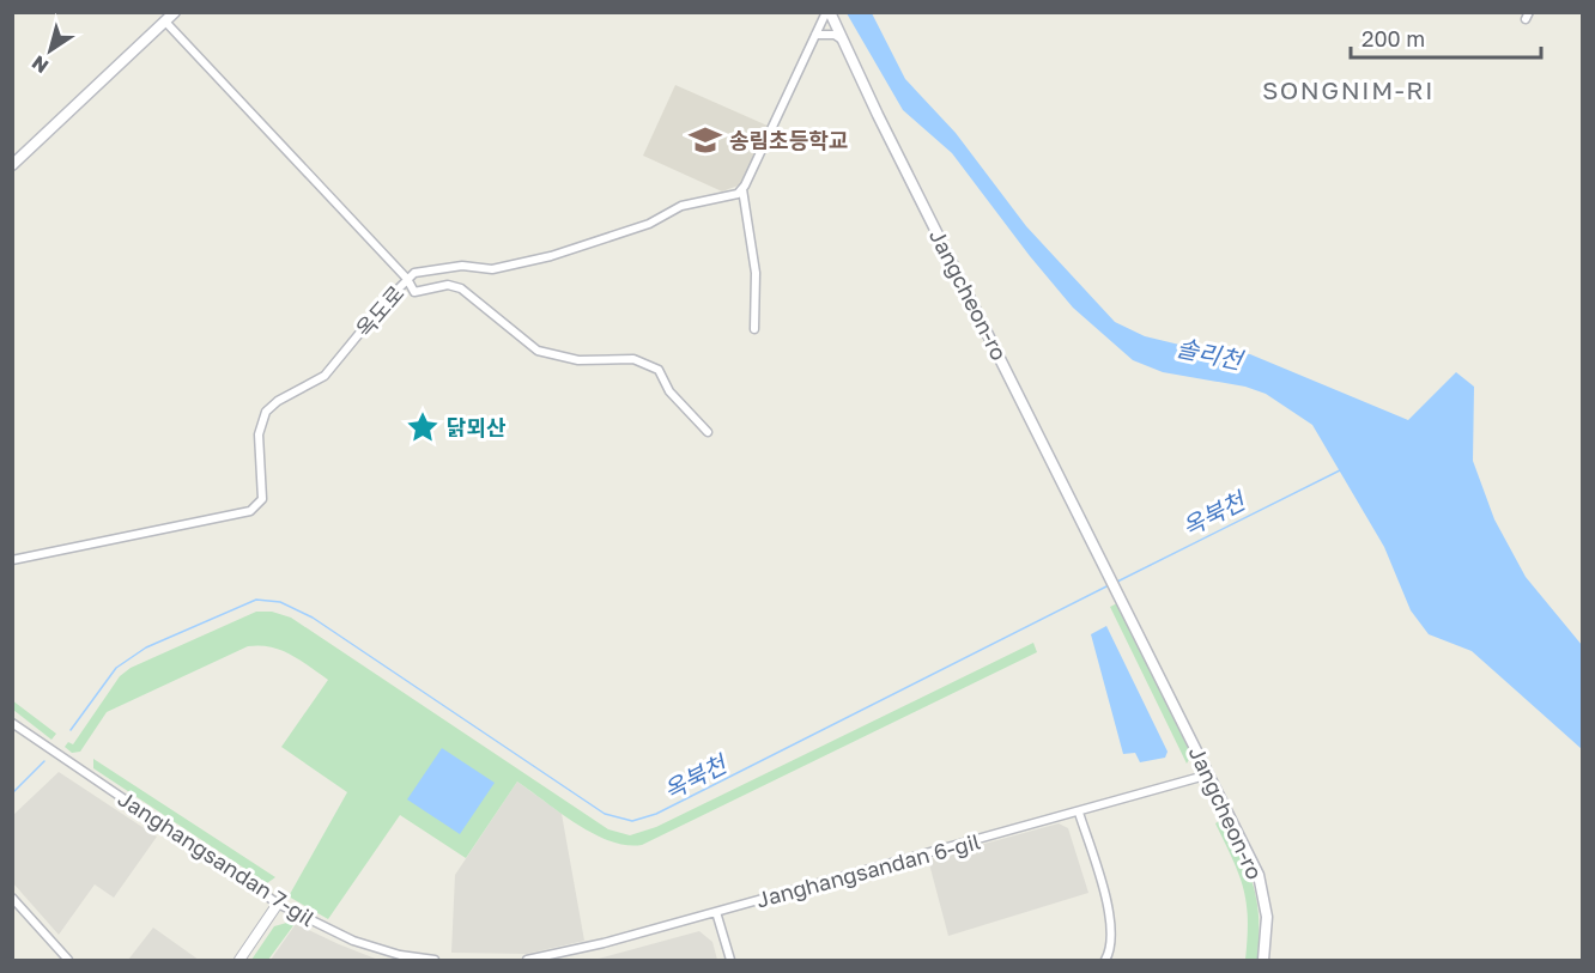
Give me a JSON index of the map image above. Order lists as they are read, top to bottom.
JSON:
{
  "streets": {
    "main road": ["Jangcheon-ro"],
    "street": ["옥도로", "Janghangsandan 7-gil", "Janghangsandan 6-gil"]
  },
  "crossings": [
    ["Jangcheon-ro", "Janghangsandan 6-gil"]
  ],
  "districts": ["SONGNIM-RI"],
  "water": ["솔리천", "옥북천"],
  "places": {
    "school or university": ["송림초등학교"],
    "place": ["닭뫼산"]
  },
  "scale_bar": "200 m",
  "north": "bottom left"
}
